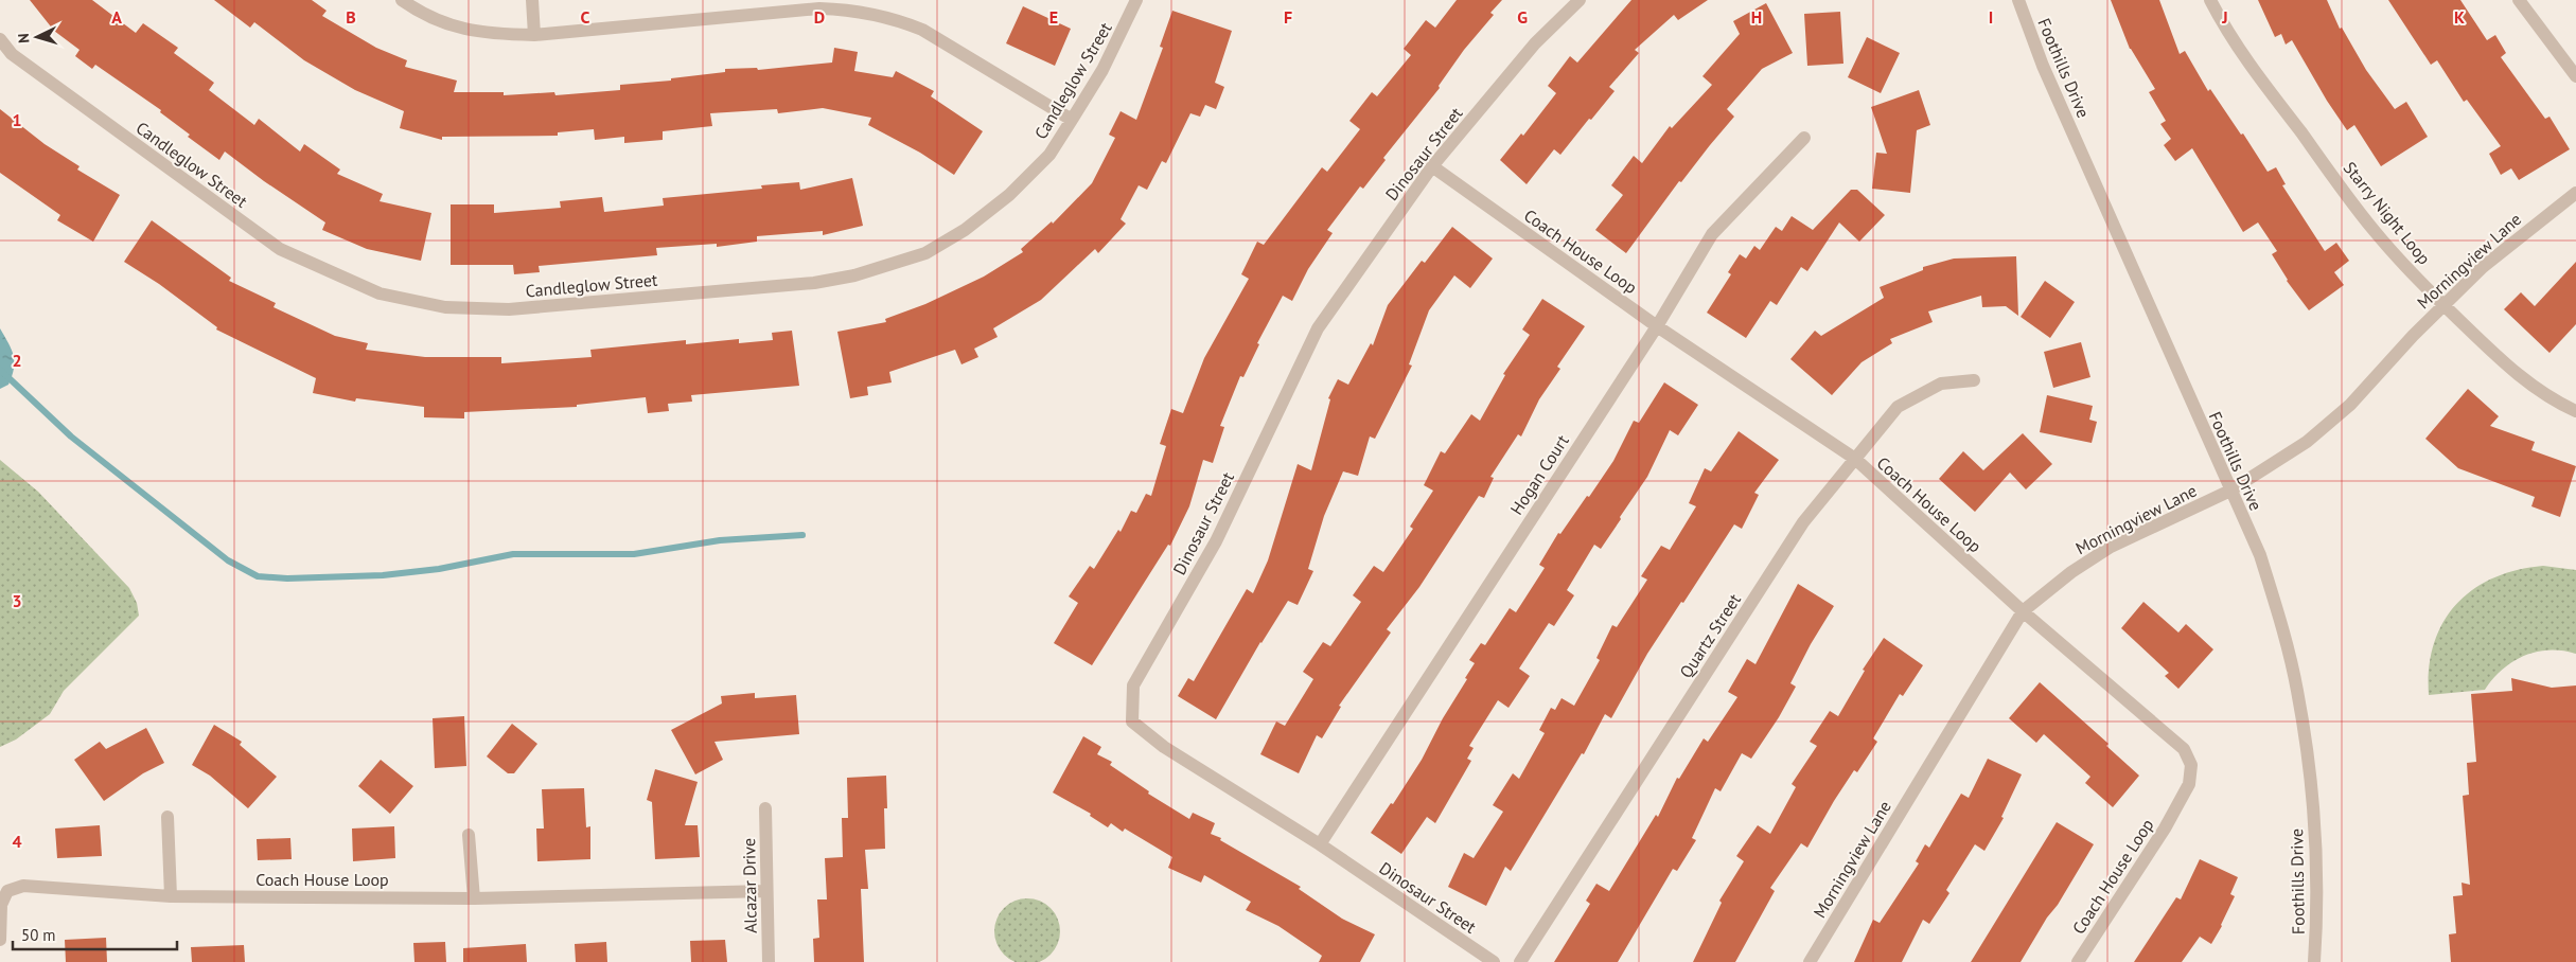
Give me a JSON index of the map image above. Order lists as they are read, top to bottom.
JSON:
{
  "streets": {
    "street": [
      "Foothills Drive",
      "Candleglow Street",
      "Dinosaur Street",
      "Starry Night Loop",
      "Coach House Loop",
      "Morningview Lane",
      "Hogan Court",
      "Quartz Street",
      "Alcazar Drive"
    ]
  },
  "crossings": [
    ["Foothills Drive", "Morningview Lane"],
    ["Dinosaur Street", "Coach House Loop"],
    ["Dinosaur Street", "Hogan Court"],
    ["Starry Night Loop", "Morningview Lane"],
    ["Coach House Loop", "Morningview Lane"],
    ["Coach House Loop", "Hogan Court"],
    ["Coach House Loop", "Quartz Street"],
    ["Coach House Loop", "Alcazar Drive"]
  ],
  "scale_bar": "50 m",
  "north": "left",
  "grid": {
    "columns": [
      "A",
      "B",
      "C",
      "D",
      "E",
      "F",
      "G",
      "H",
      "I",
      "J",
      "K"
    ],
    "rows": [
      "1",
      "2",
      "3",
      "4"
    ]
  }
}
